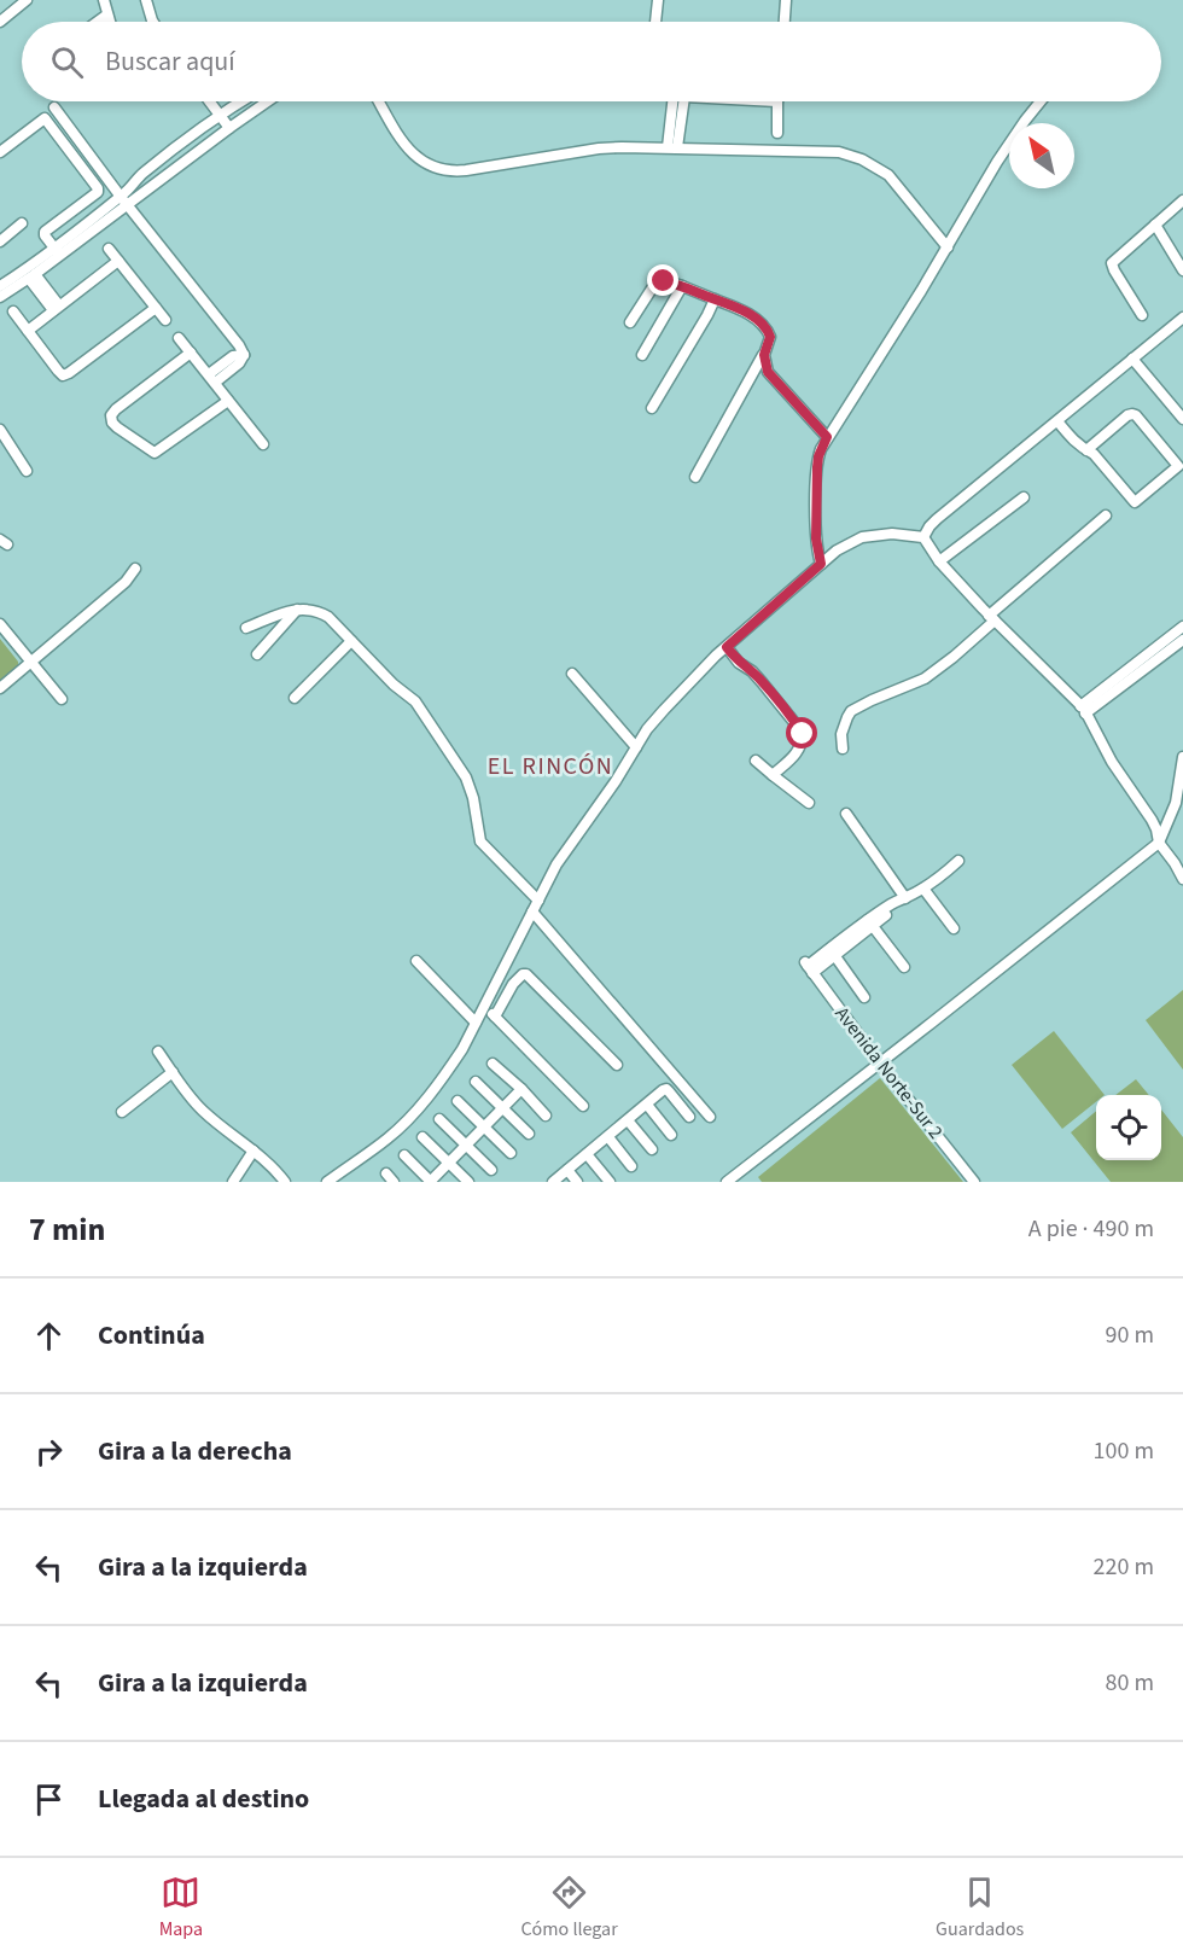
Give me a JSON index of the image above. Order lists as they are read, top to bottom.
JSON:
{
  "streets": {
    "street": ["Avenida Norte-Sur 2"]
  },
  "districts": ["EL RINCÓN"],
  "north": "top left",
  "page": {
    "search": "Buscar aquí",
    "heading": ["7 min", "A pie · 490 m"],
    "list": [
      ["Continúa", "90 m"],
      ["Gira a la derecha", "100 m"],
      ["Gira a la izquierda", "220 m"],
      ["Gira a la izquierda", "80 m"],
      "Llegada al destino"
    ],
    "nav": ["Mapa", "Cómo llegar", "Guardados"]
  }
}
